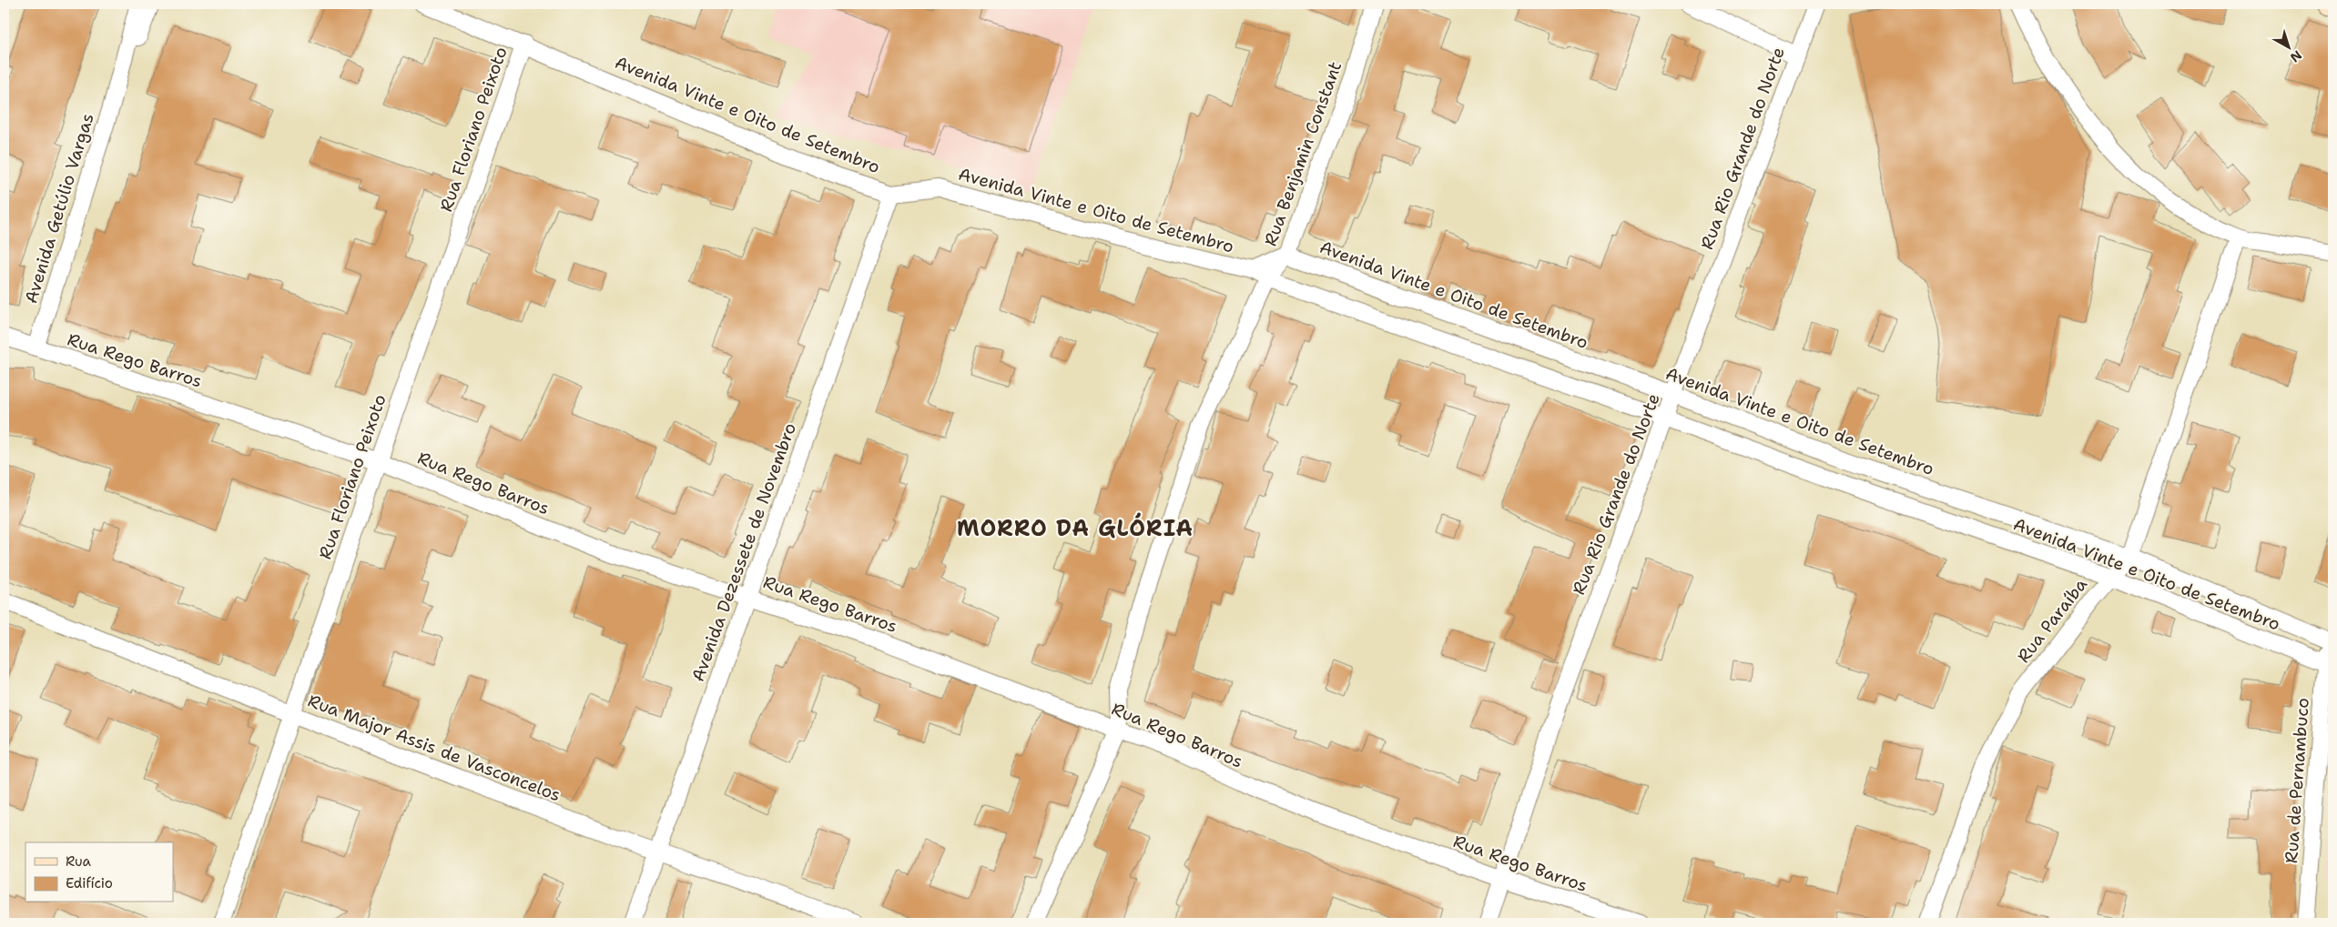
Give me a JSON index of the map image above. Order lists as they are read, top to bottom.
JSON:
{
  "streets": {
    "street": [
      "Avenida Vinte e Oito de Setembro",
      "Rua Floriano Peixoto",
      "Rua Rio Grande do Norte",
      "Rua Benjamin Constant",
      "Avenida Getúlio Vargas",
      "Rua Rego Barros",
      "Avenida Dezessete de Novembro",
      "Rua Paraíba",
      "Rua Major Assis de Vasconcelos",
      "Rua de Pernambuco"
    ]
  },
  "crossings": [
    ["Avenida Vinte e Oito de Setembro", "Rua Floriano Peixoto"],
    ["Avenida Vinte e Oito de Setembro", "Rua Rio Grande do Norte"],
    ["Avenida Vinte e Oito de Setembro", "Rua Benjamin Constant"],
    ["Avenida Vinte e Oito de Setembro", "Avenida Dezessete de Novembro"],
    ["Avenida Vinte e Oito de Setembro", "Rua Paraíba"],
    ["Avenida Vinte e Oito de Setembro", "Rua de Pernambuco"],
    ["Rua Floriano Peixoto", "Rua Rego Barros"],
    ["Rua Floriano Peixoto", "Rua Major Assis de Vasconcelos"],
    ["Rua Rio Grande do Norte", "Rua Rego Barros"],
    ["Rua Benjamin Constant", "Rua Rego Barros"],
    ["Avenida Getúlio Vargas", "Rua Rego Barros"],
    ["Rua Rego Barros", "Avenida Dezessete de Novembro"],
    ["Avenida Dezessete de Novembro", "Rua Major Assis de Vasconcelos"]
  ],
  "districts": ["MORRO DA GLÓRIA"],
  "legend": ["Rua", "Edifício"],
  "north": "bottom right"
}
